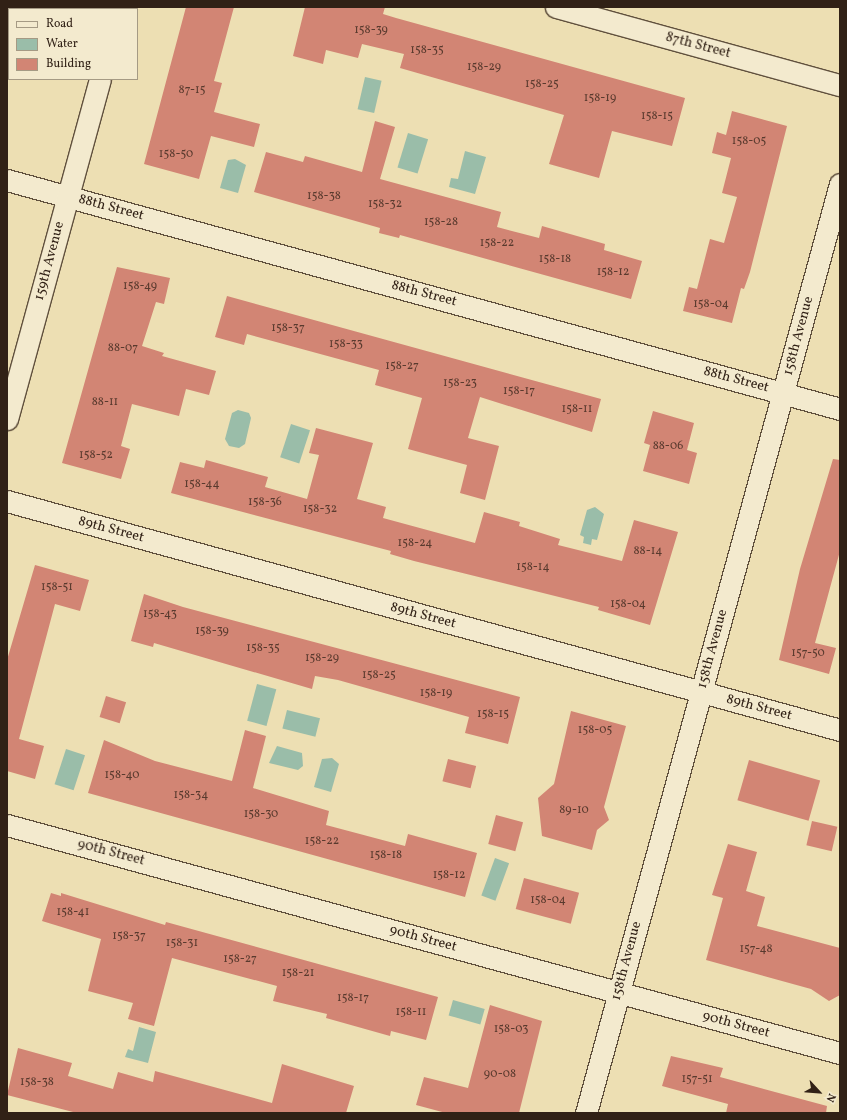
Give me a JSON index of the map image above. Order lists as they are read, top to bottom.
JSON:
{
  "streets": {
    "street": [
      "87th Street",
      "88th Street",
      "159th Avenue",
      "158th Avenue",
      "89th Street",
      "90th Street"
    ]
  },
  "crossings": [
    ["88th Street", "159th Avenue"],
    ["88th Street", "158th Avenue"],
    ["158th Avenue", "89th Street"],
    ["158th Avenue", "90th Street"]
  ],
  "house_numbers": [
    "158-39",
    "158-35",
    "158-29",
    "158-25",
    "87-15",
    "158-19",
    "158-15",
    "158-05",
    "158-50",
    "158-38",
    "158-32",
    "158-28",
    "158-22",
    "158-18",
    "158-12",
    "158-49",
    "158-04",
    "158-37",
    "158-33",
    "88-07",
    "158-27",
    "158-23",
    "158-17",
    "88-11",
    "158-11",
    "88-06",
    "158-52",
    "158-44",
    "158-36",
    "158-32",
    "158-24",
    "88-14",
    "158-14",
    "158-51",
    "158-04",
    "158-43",
    "158-39",
    "158-35",
    "157-50",
    "158-29",
    "158-25",
    "158-19",
    "158-15",
    "158-05",
    "158-40",
    "158-34",
    "89-10",
    "158-30",
    "158-22",
    "158-18",
    "158-12",
    "158-04",
    "158-41",
    "158-37",
    "158-31",
    "157-48",
    "158-27",
    "158-21",
    "158-17",
    "158-11",
    "158-03",
    "90-08",
    "157-51",
    "158-38"
  ],
  "legend": ["Road", "Water", "Building"],
  "north": "bottom right"
}
